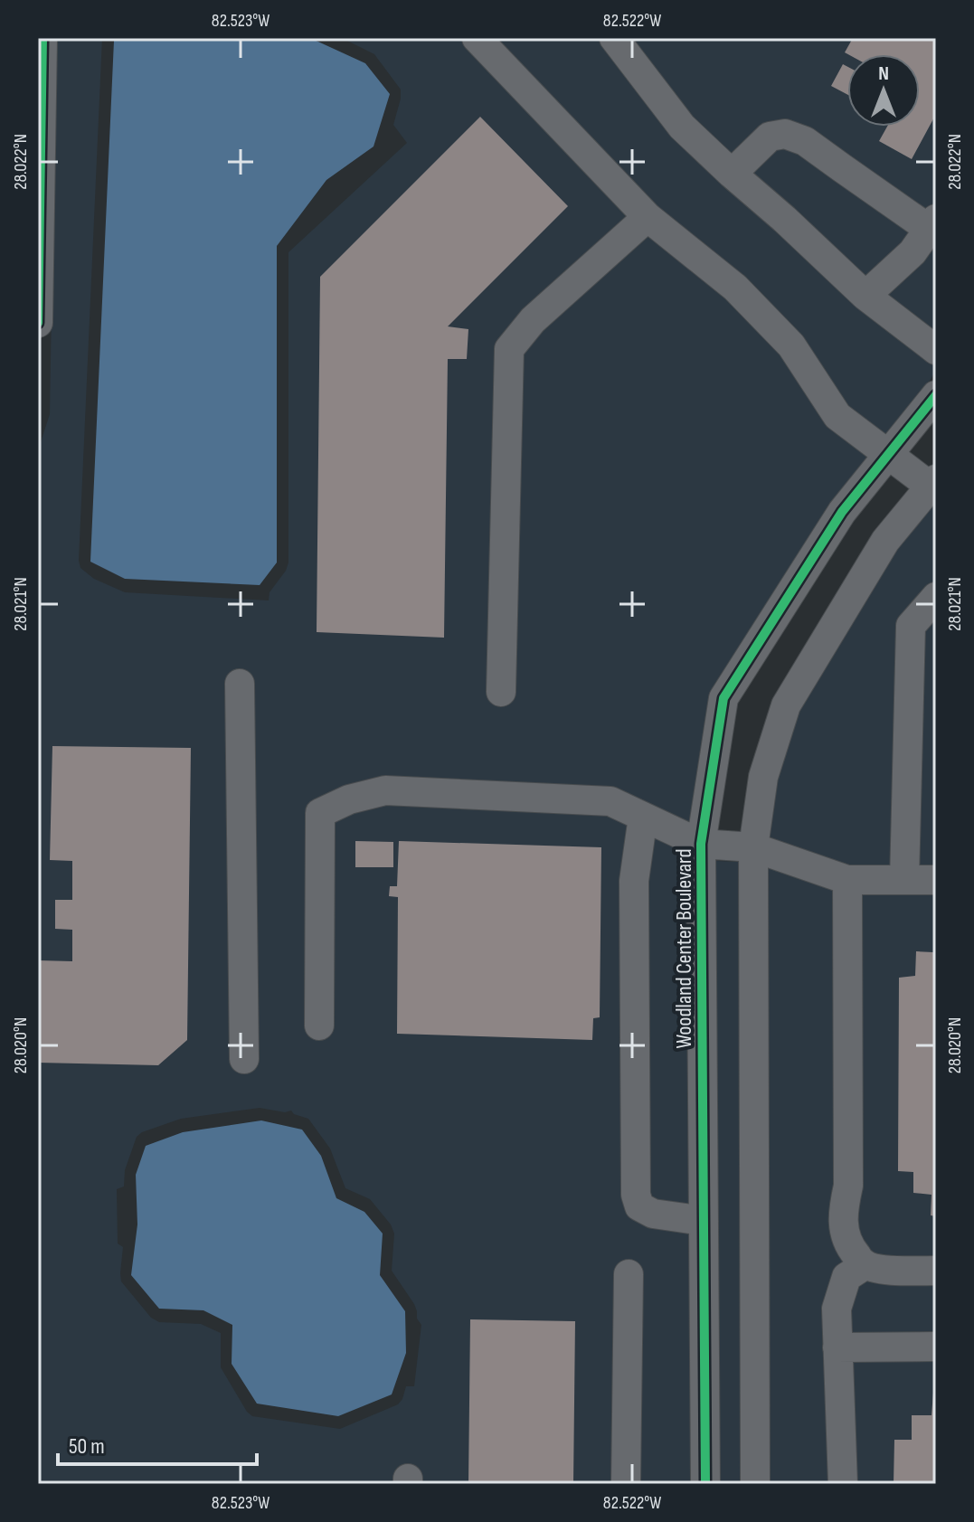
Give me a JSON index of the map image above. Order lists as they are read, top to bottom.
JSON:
{
  "streets": {
    "street": ["Woodland Center Boulevard"]
  },
  "scale_bar": "50 m",
  "north": "top",
  "coordinates": [
    "82.523°W",
    "82.522°W",
    "28.022°N",
    "28.021°N",
    "28.020°N"
  ]
}
